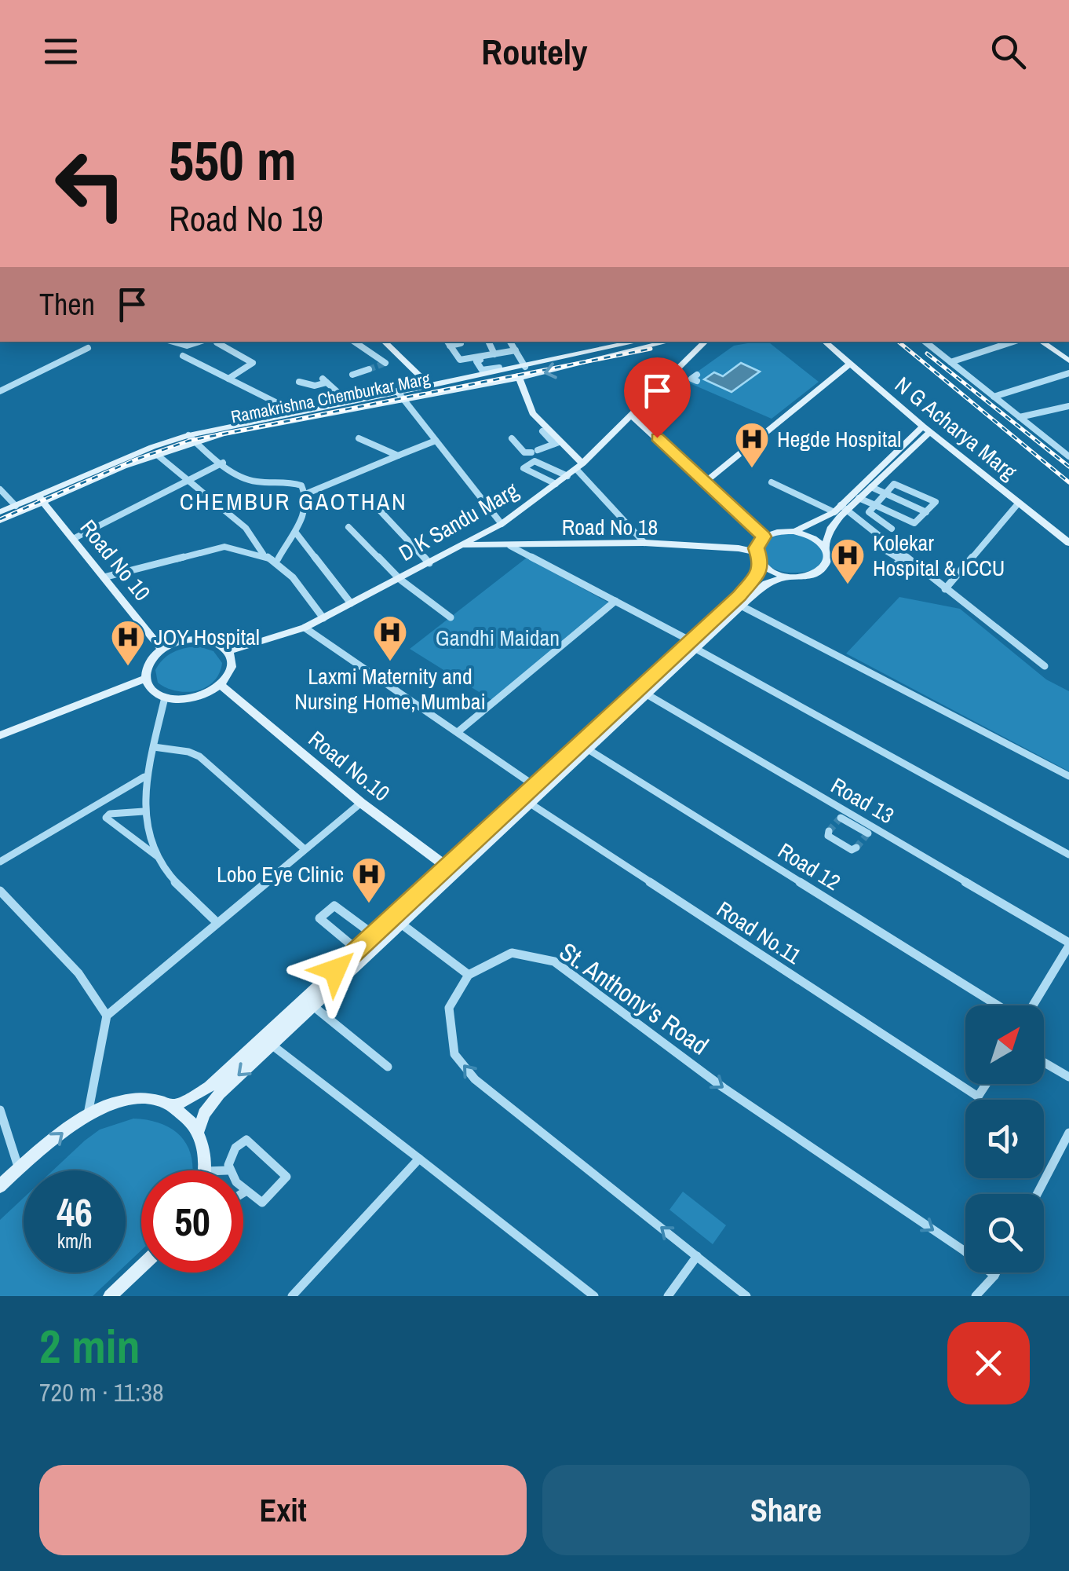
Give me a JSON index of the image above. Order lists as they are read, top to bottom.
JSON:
{
  "streets": {
    "main road": [
      "Ramakrishna Chemburkar Marg",
      "N G Acharya Marg",
      "D K Sandu Marg",
      "Road No 18",
      "Road No 10",
      "Road No.10"
    ],
    "street": [
      "Road 13",
      "Road 12",
      "Road No.11",
      "St. Anthony's Road"
    ]
  },
  "crossings": [
    ["Ramakrishna Chemburkar Marg", "Road No 10"],
    ["D K Sandu Marg", "Road No 18"],
    ["D K Sandu Marg", "Road No 10"],
    ["D K Sandu Marg", "Road No.10"],
    ["Road No 10", "Road No.10"]
  ],
  "one_way": ["St. Anthony's Road"],
  "districts": ["CHEMBUR GAOTHAN"],
  "parks": ["Gandhi Maidan"],
  "places": {
    "hospital": [
      "Hegde Hospital",
      "Kolekar Hospital & ICCU",
      "Laxmi Maternity and Nursing Home, Mumbai",
      "JOY Hospital",
      "Lobo Eye Clinic"
    ]
  },
  "north": "top right",
  "page": {
    "header": "Routely",
    "turn": ["550 m", "Road No 19"],
    "then": "Then",
    "speed": "46 km/h",
    "limit": "50",
    "heading": ["2 min", "720 m · 11:38"],
    "buttons": ["Exit", "Share"]
  }
}
